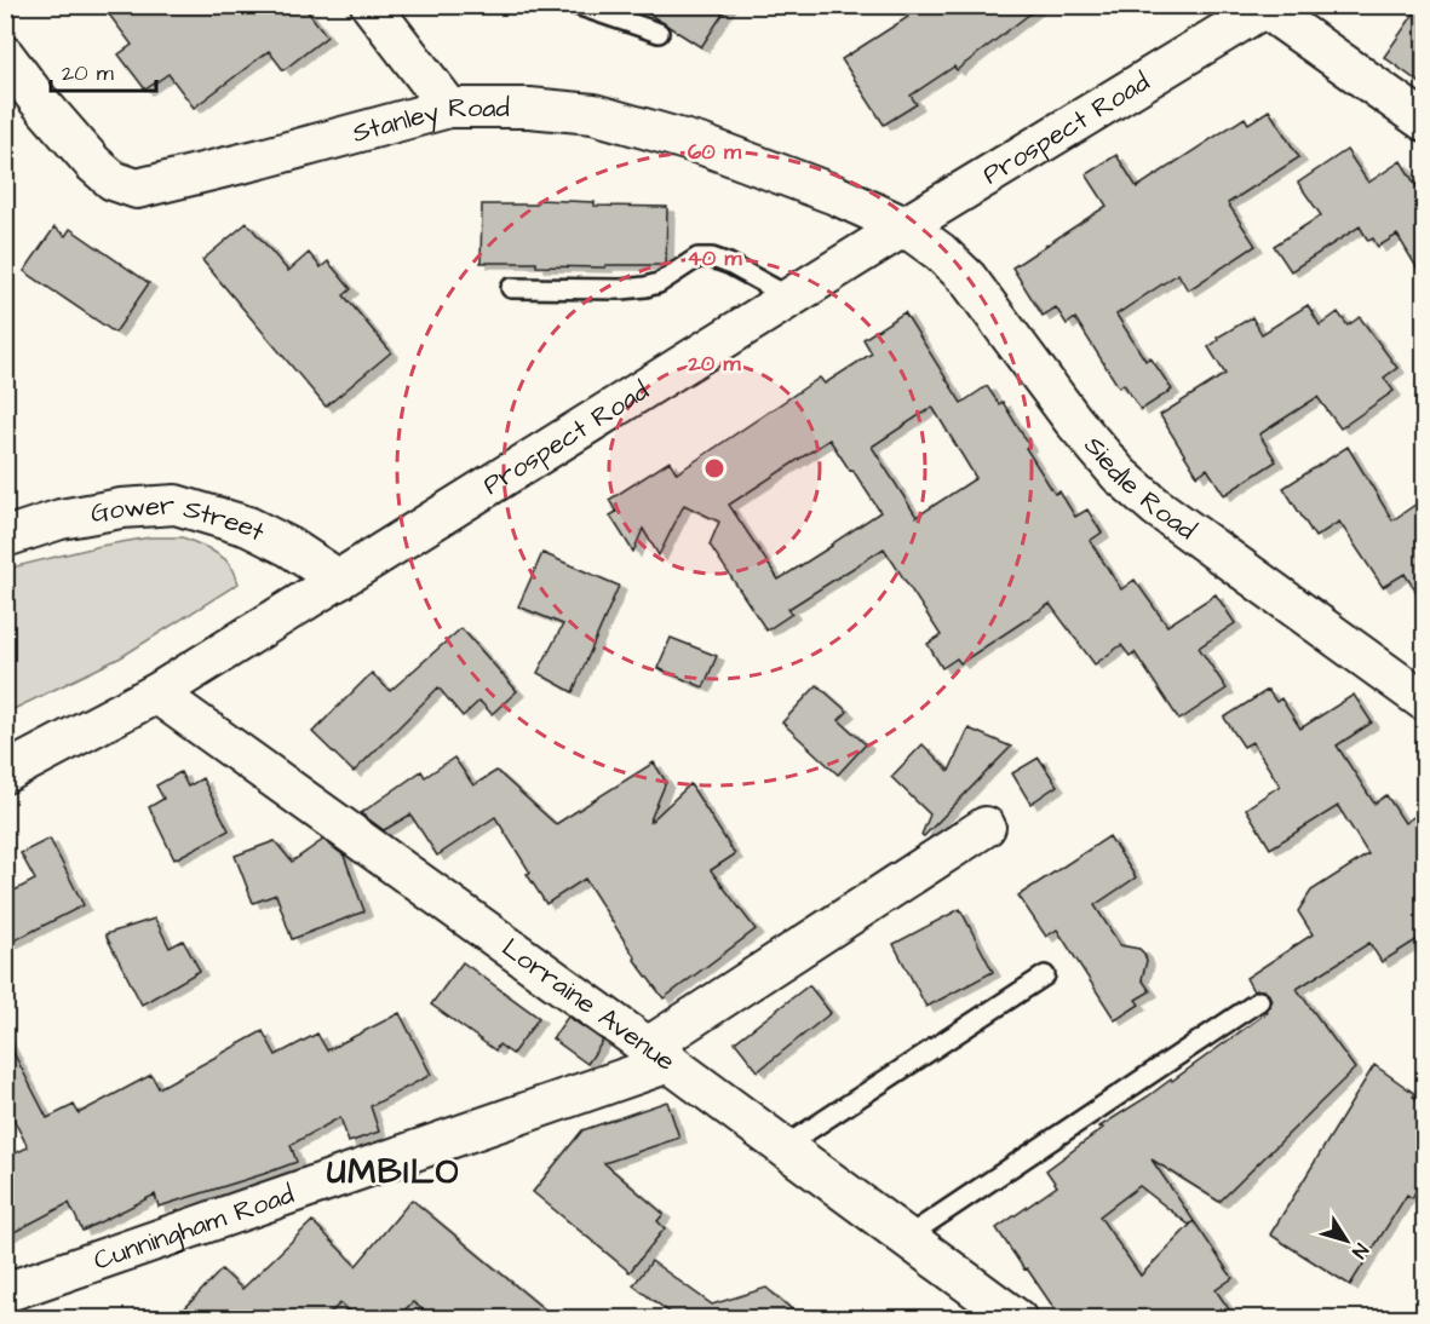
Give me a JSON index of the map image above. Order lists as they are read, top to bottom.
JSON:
{
  "streets": {
    "street": [
      "Stanley Road",
      "Prospect Road",
      "Siedle Road",
      "Gower Street",
      "Lorraine Avenue",
      "Cunningham Road"
    ]
  },
  "crossings": [
    ["Stanley Road", "Prospect Road"],
    ["Stanley Road", "Siedle Road"],
    ["Prospect Road", "Siedle Road"],
    ["Prospect Road", "Gower Street"],
    ["Prospect Road", "Lorraine Avenue"],
    ["Lorraine Avenue", "Cunningham Road"]
  ],
  "districts": ["UMBILO"],
  "scale_bar": "20 m",
  "north": "bottom right",
  "rings": ["60 m", "40 m", "20 m"]
}
